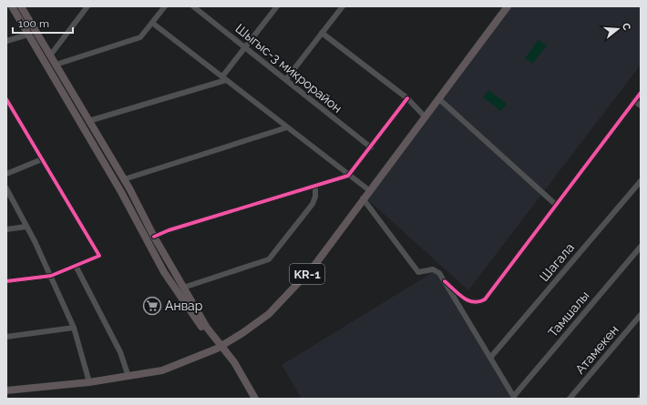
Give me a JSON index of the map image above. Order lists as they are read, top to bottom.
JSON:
{
  "streets": {
    "main road": ["KR-1"],
    "street": [
      "Шыгыс-3 микрорайон",
      "Шагала",
      "Тамшалы",
      "Атамекен"
    ]
  },
  "places": {
    "supermarket": ["Анвар"]
  },
  "scale_bar": "100 m",
  "north": "right"
}
